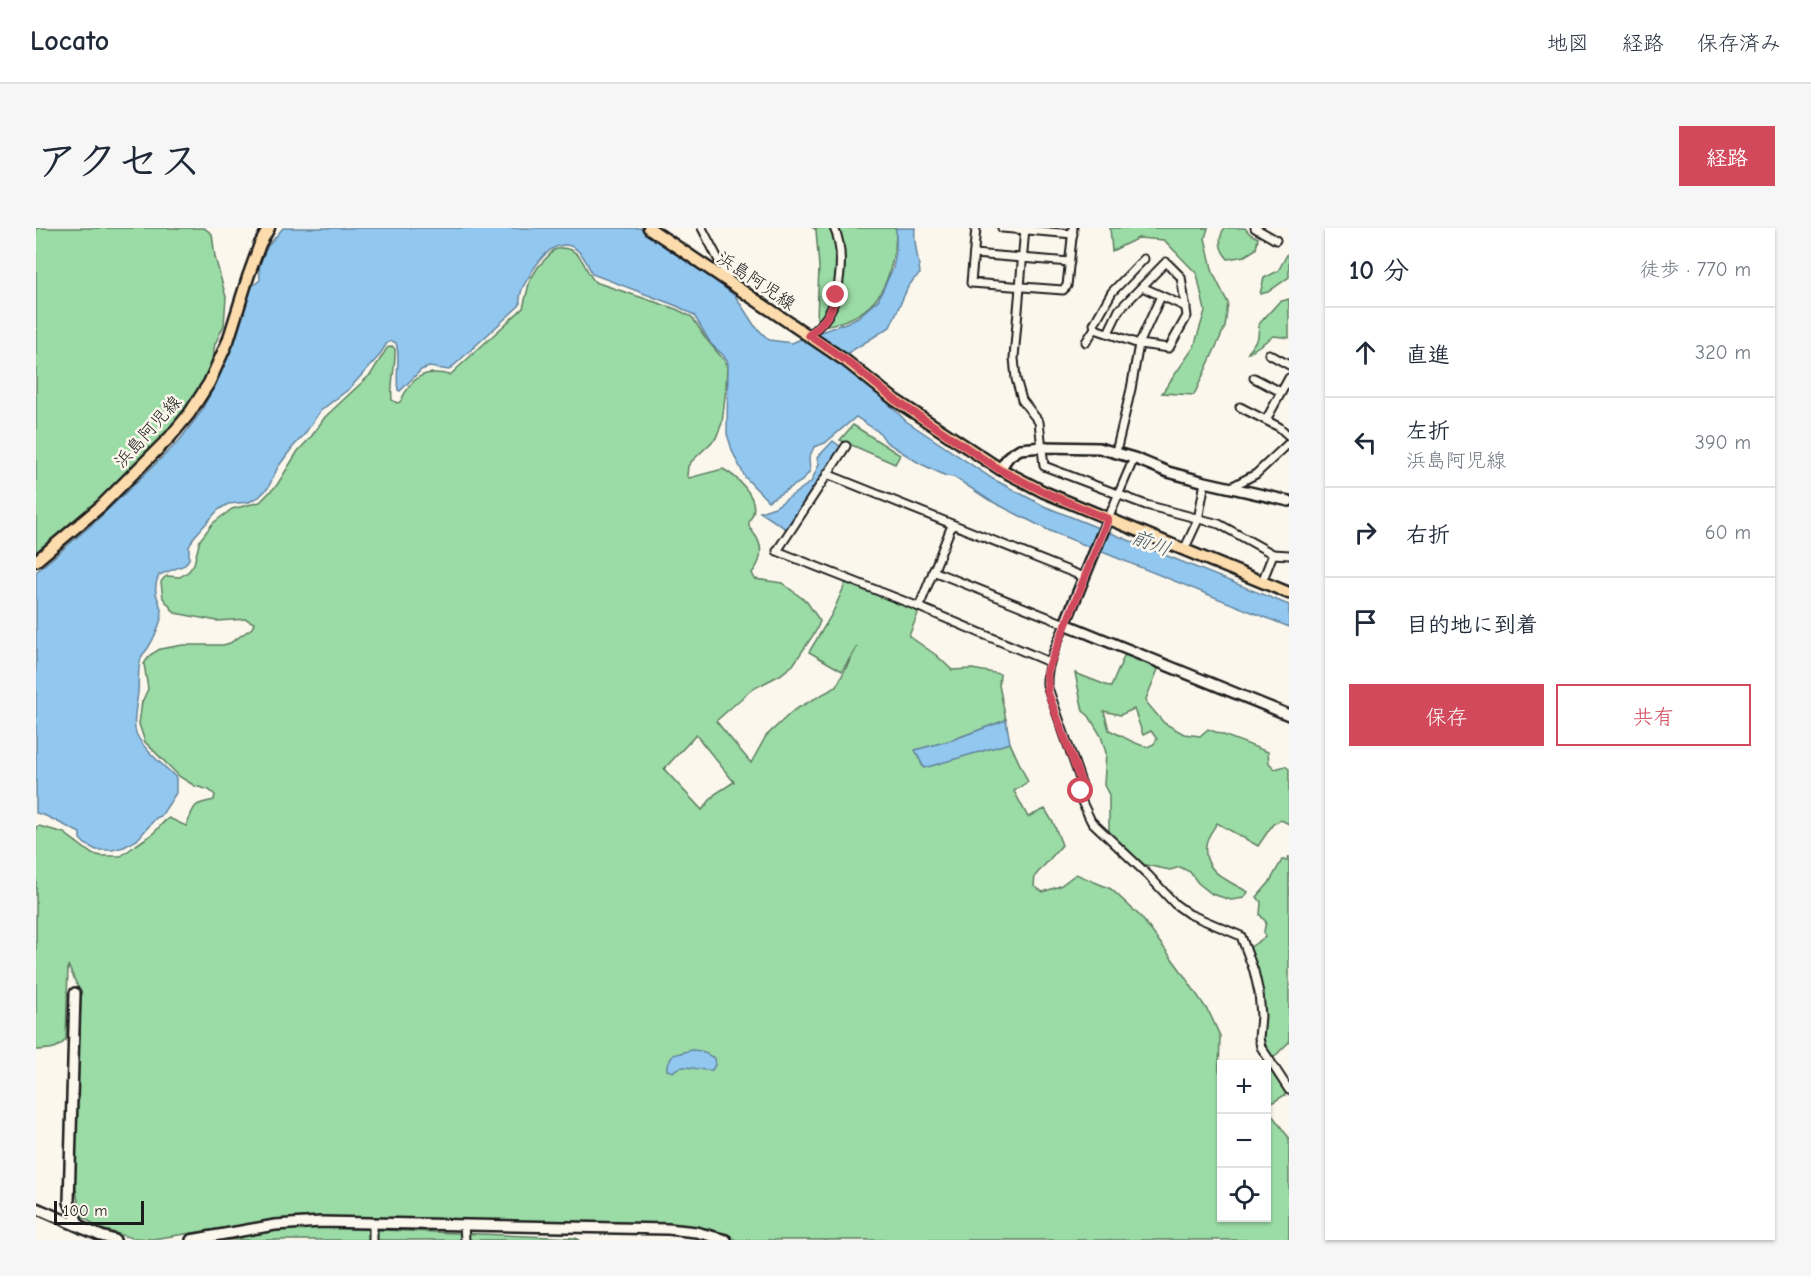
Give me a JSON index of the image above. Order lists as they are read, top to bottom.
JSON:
{
  "streets": {
    "main road": ["浜島阿児線"]
  },
  "water": ["前川"],
  "scale_bar": "100 m",
  "page": {
    "header": "Locato",
    "nav": ["地図", "経路", "保存済み"],
    "title": "アクセス",
    "buttons": [
      "経路",
      ["保存", "共有"]
    ],
    "heading": ["10 分", "徒歩 · 770 m"],
    "list": [
      ["直進", "320 m"],
      ["左折", "浜島阿児線", "390 m"],
      ["右折", "60 m"],
      "目的地に到着"
    ],
    "map_buttons": ["+", "−"],
    "scale": "100 m"
  }
}
